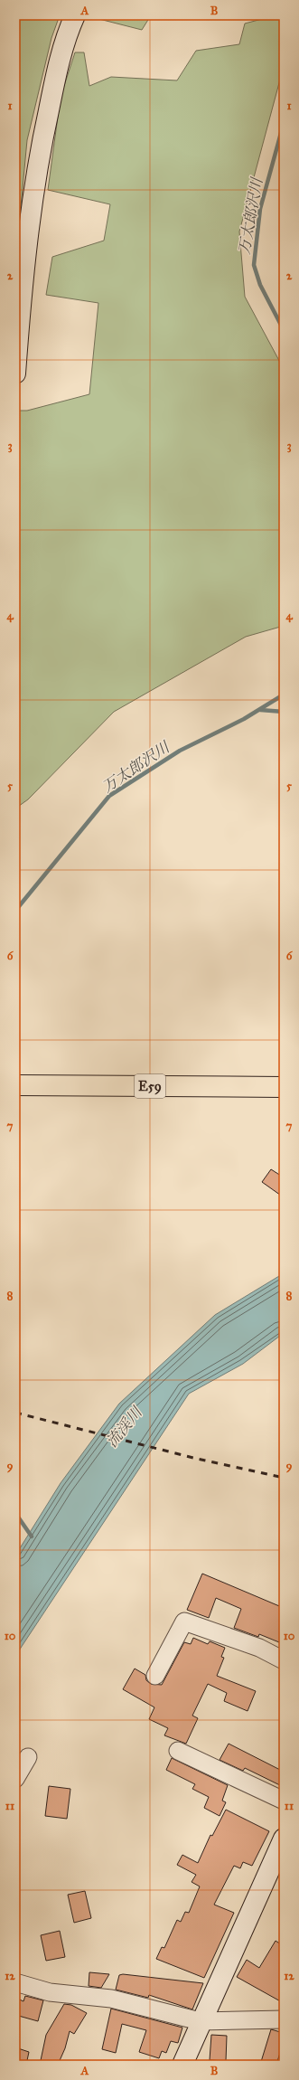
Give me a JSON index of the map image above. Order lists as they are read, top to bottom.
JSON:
{
  "streets": {
    "highway": ["E59"]
  },
  "water": ["万太郎沢川", "流渓川"],
  "grid": {
    "columns": ["A", "B"],
    "rows": [
      "1",
      "2",
      "3",
      "4",
      "5",
      "6",
      "7",
      "8",
      "9",
      "10",
      "11",
      "12"
    ]
  }
}
